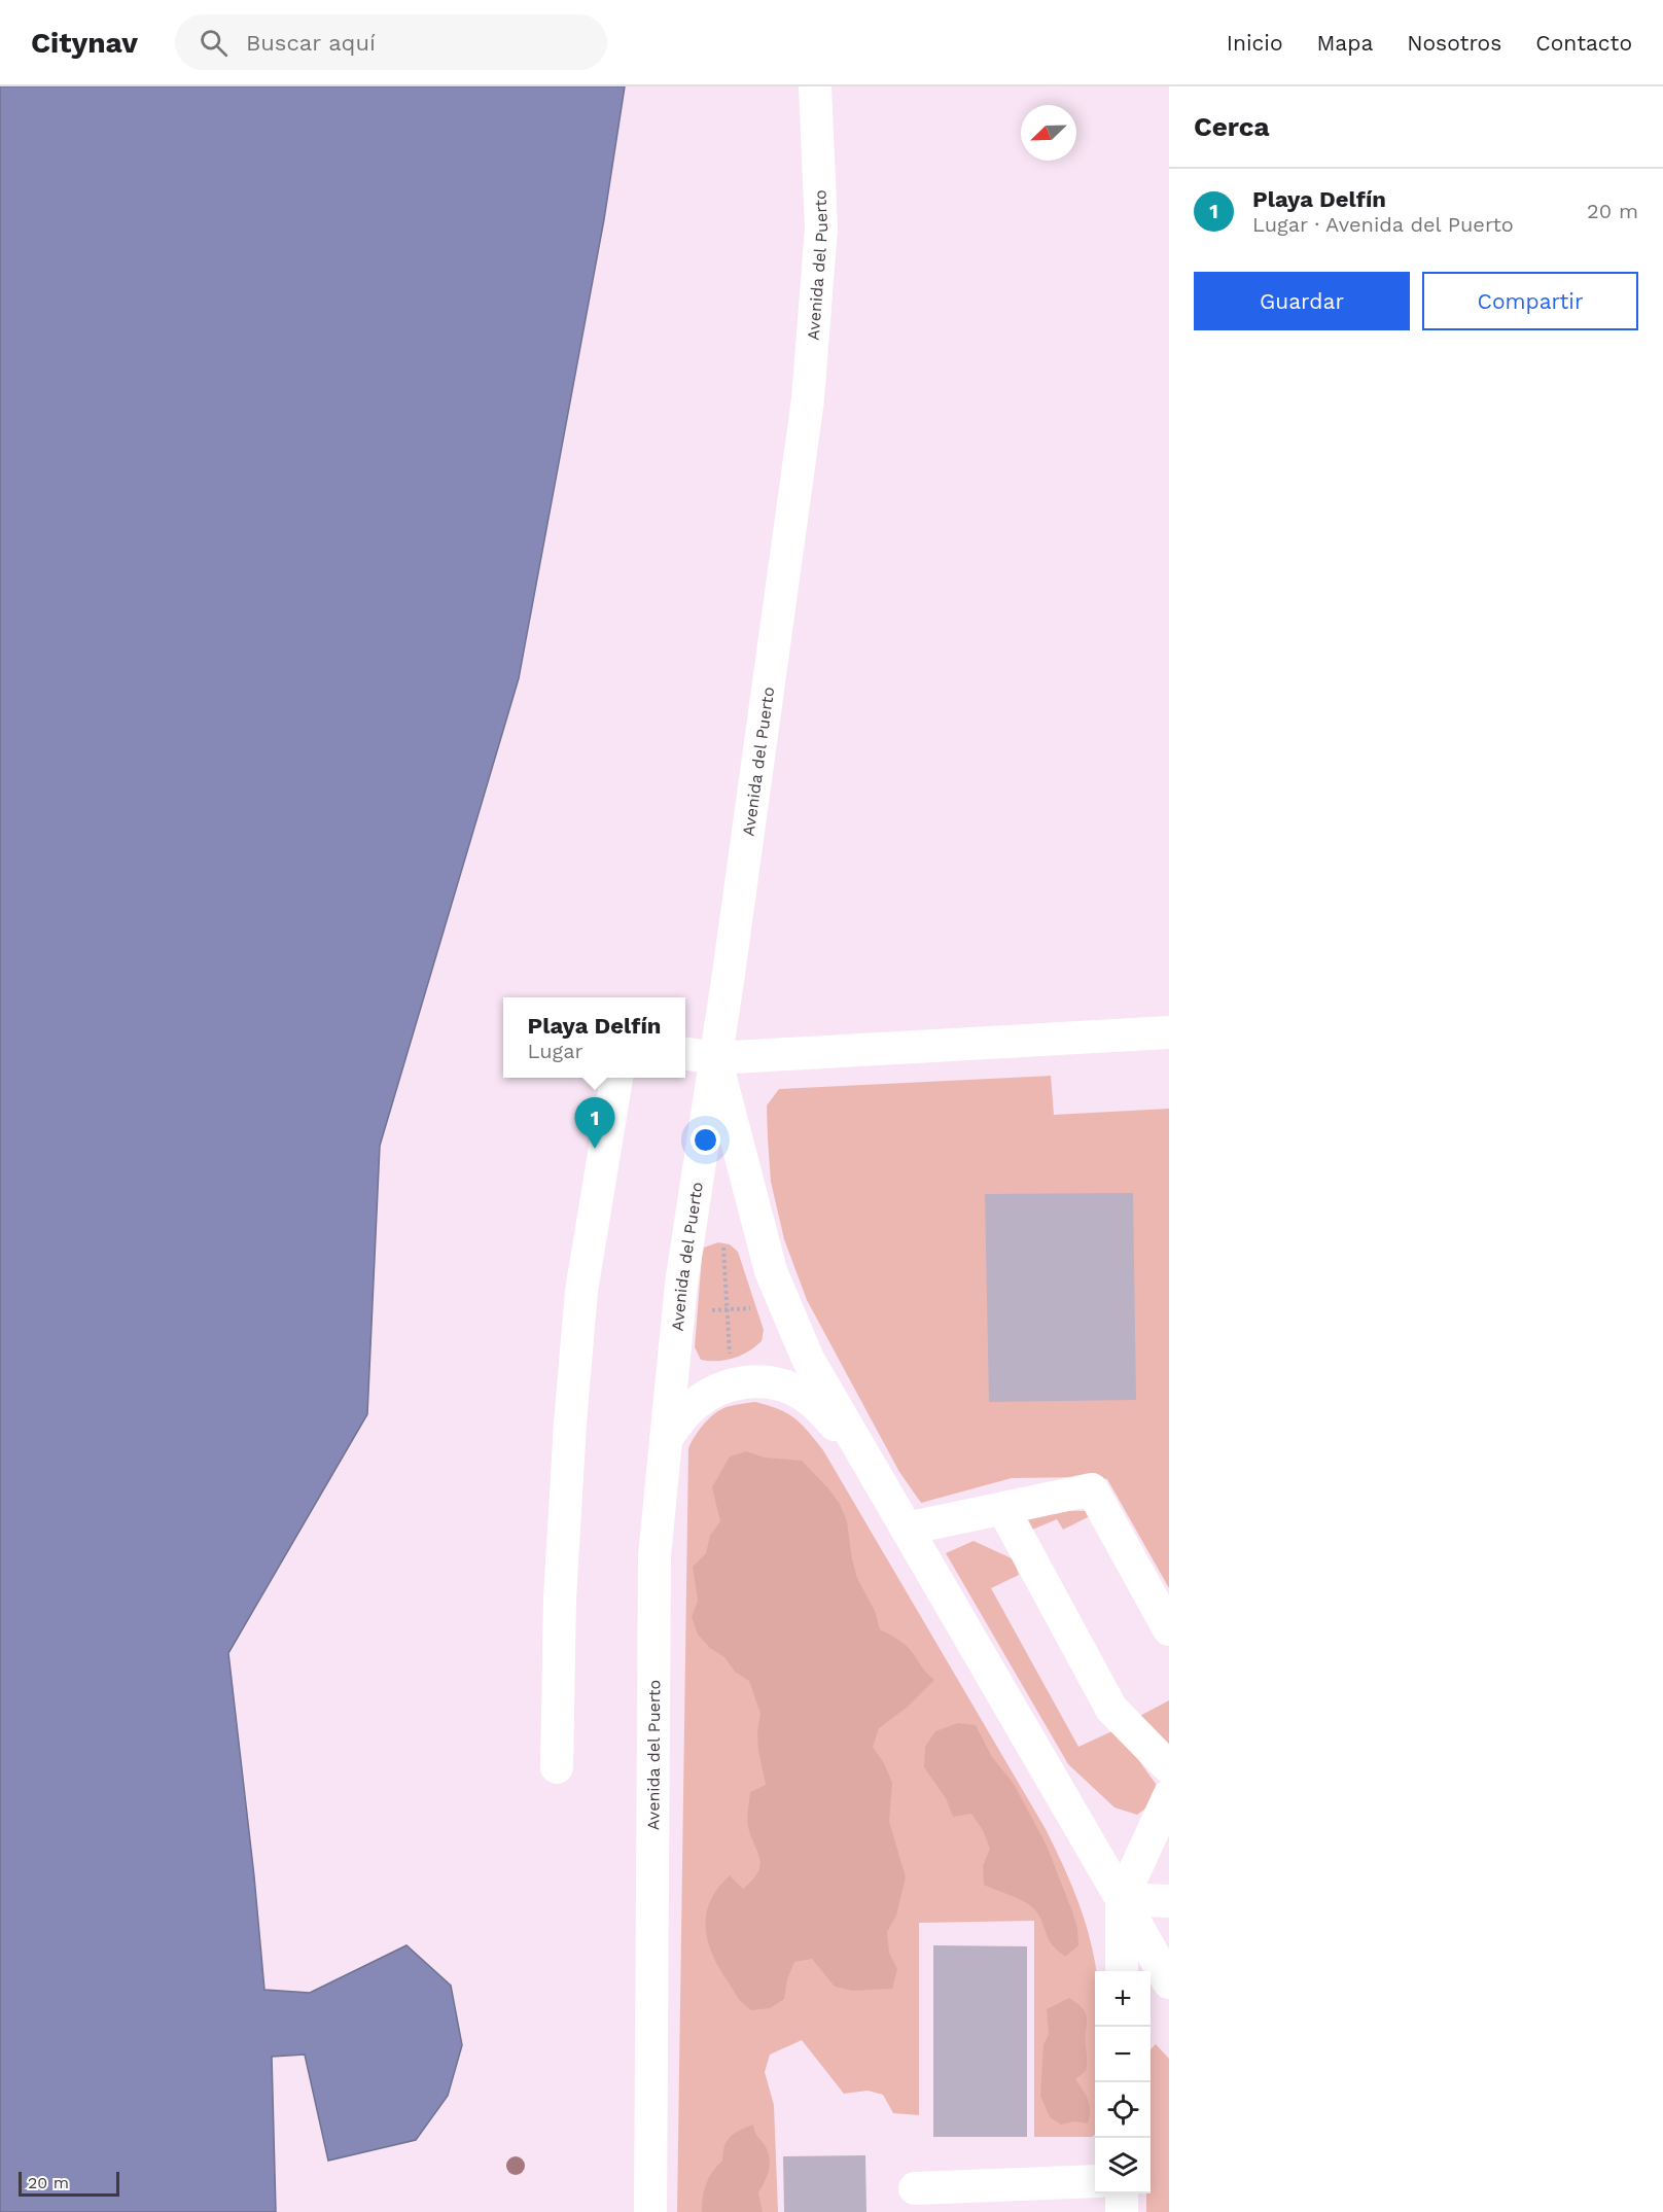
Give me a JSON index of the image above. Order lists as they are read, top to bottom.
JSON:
{
  "streets": {
    "street": ["Avenida del Puerto"]
  },
  "scale_bar": "20 m",
  "north": "bottom left",
  "page": {
    "header": "Citynav",
    "search": "Buscar aquí",
    "nav": [
      "Inicio",
      "Mapa",
      "Nosotros",
      "Contacto"
    ],
    "heading": "Cerca",
    "list": [
      {
        "mark": "1",
        "name": "Playa Delfín",
        "note": "Lugar · Avenida del Puerto",
        "value": "20 m"
      }
    ],
    "buttons": ["Guardar", "Compartir"],
    "popup": ["Playa Delfín", "Lugar"],
    "pins": "1",
    "map_buttons": ["+", "−"],
    "scale": "20 m"
  }
}
